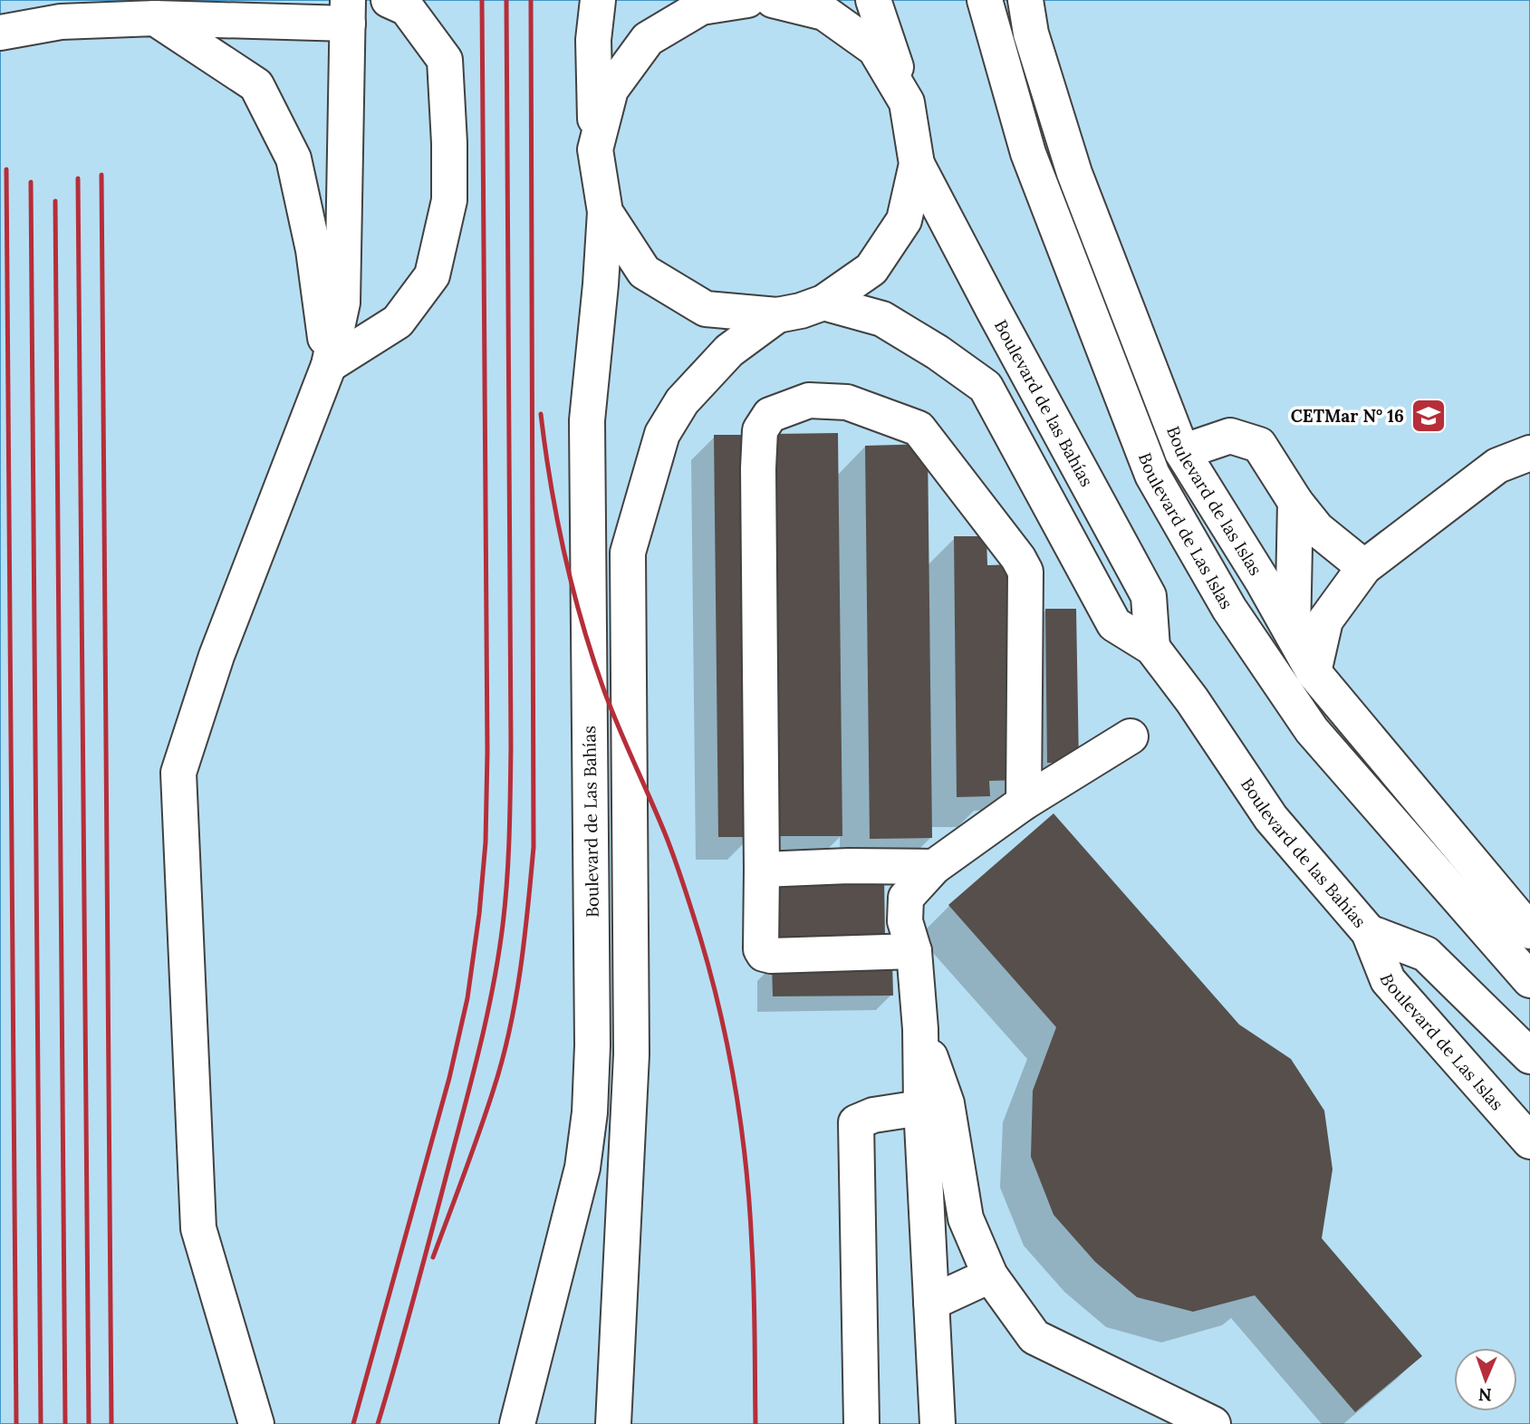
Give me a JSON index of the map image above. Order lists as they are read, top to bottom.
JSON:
{
  "streets": {
    "street": [
      "Boulevard de las Bahías",
      "Boulevard de las Islas",
      "Boulevard de Las Islas",
      "Boulevard de Las Bahías"
    ]
  },
  "crossings": [
    ["Boulevard de las Bahías", "Boulevard de Las Islas"],
    ["Boulevard de las Bahías", "Boulevard de Las Bahías"],
    ["Boulevard de Las Islas", "Boulevard de Las Bahías"]
  ],
  "places": {
    "school or university": ["CETMar N° 16"]
  },
  "north": "bottom"
}
